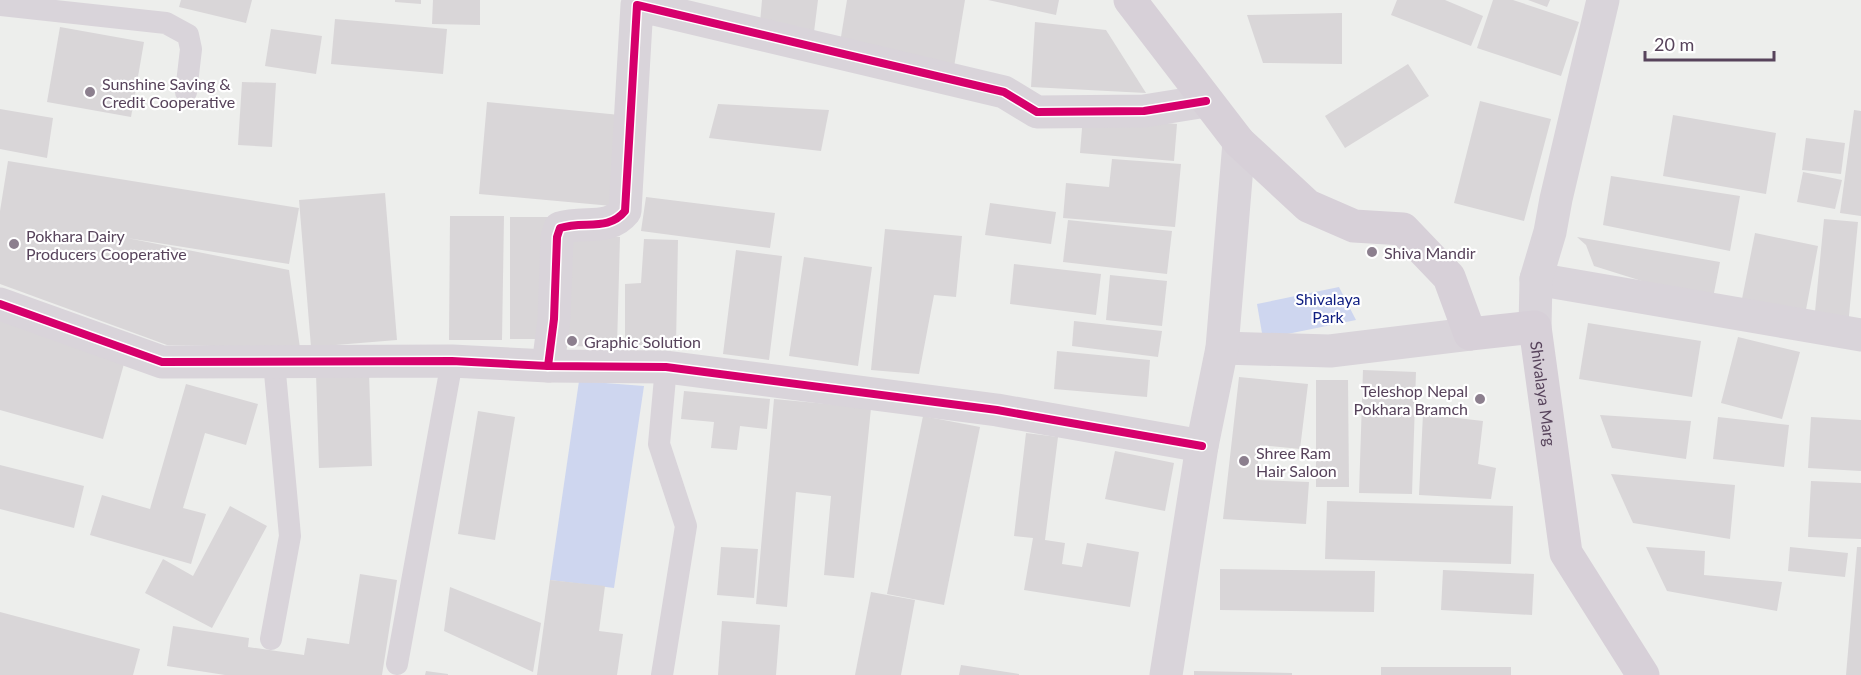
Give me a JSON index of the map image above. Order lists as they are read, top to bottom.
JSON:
{
  "streets": {
    "main road": ["Shivalaya Marg"]
  },
  "parks": ["Shivalaya Park"],
  "places": [
    "Sunshine Saving & Credit Cooperative",
    "Pokhara Dairy Producers Cooperative",
    "Shiva Mandir",
    "Graphic Solution",
    "Teleshop Nepal Pokhara Bramch",
    "Shree Ram Hair Saloon"
  ],
  "scale_bar": "20 m"
}
